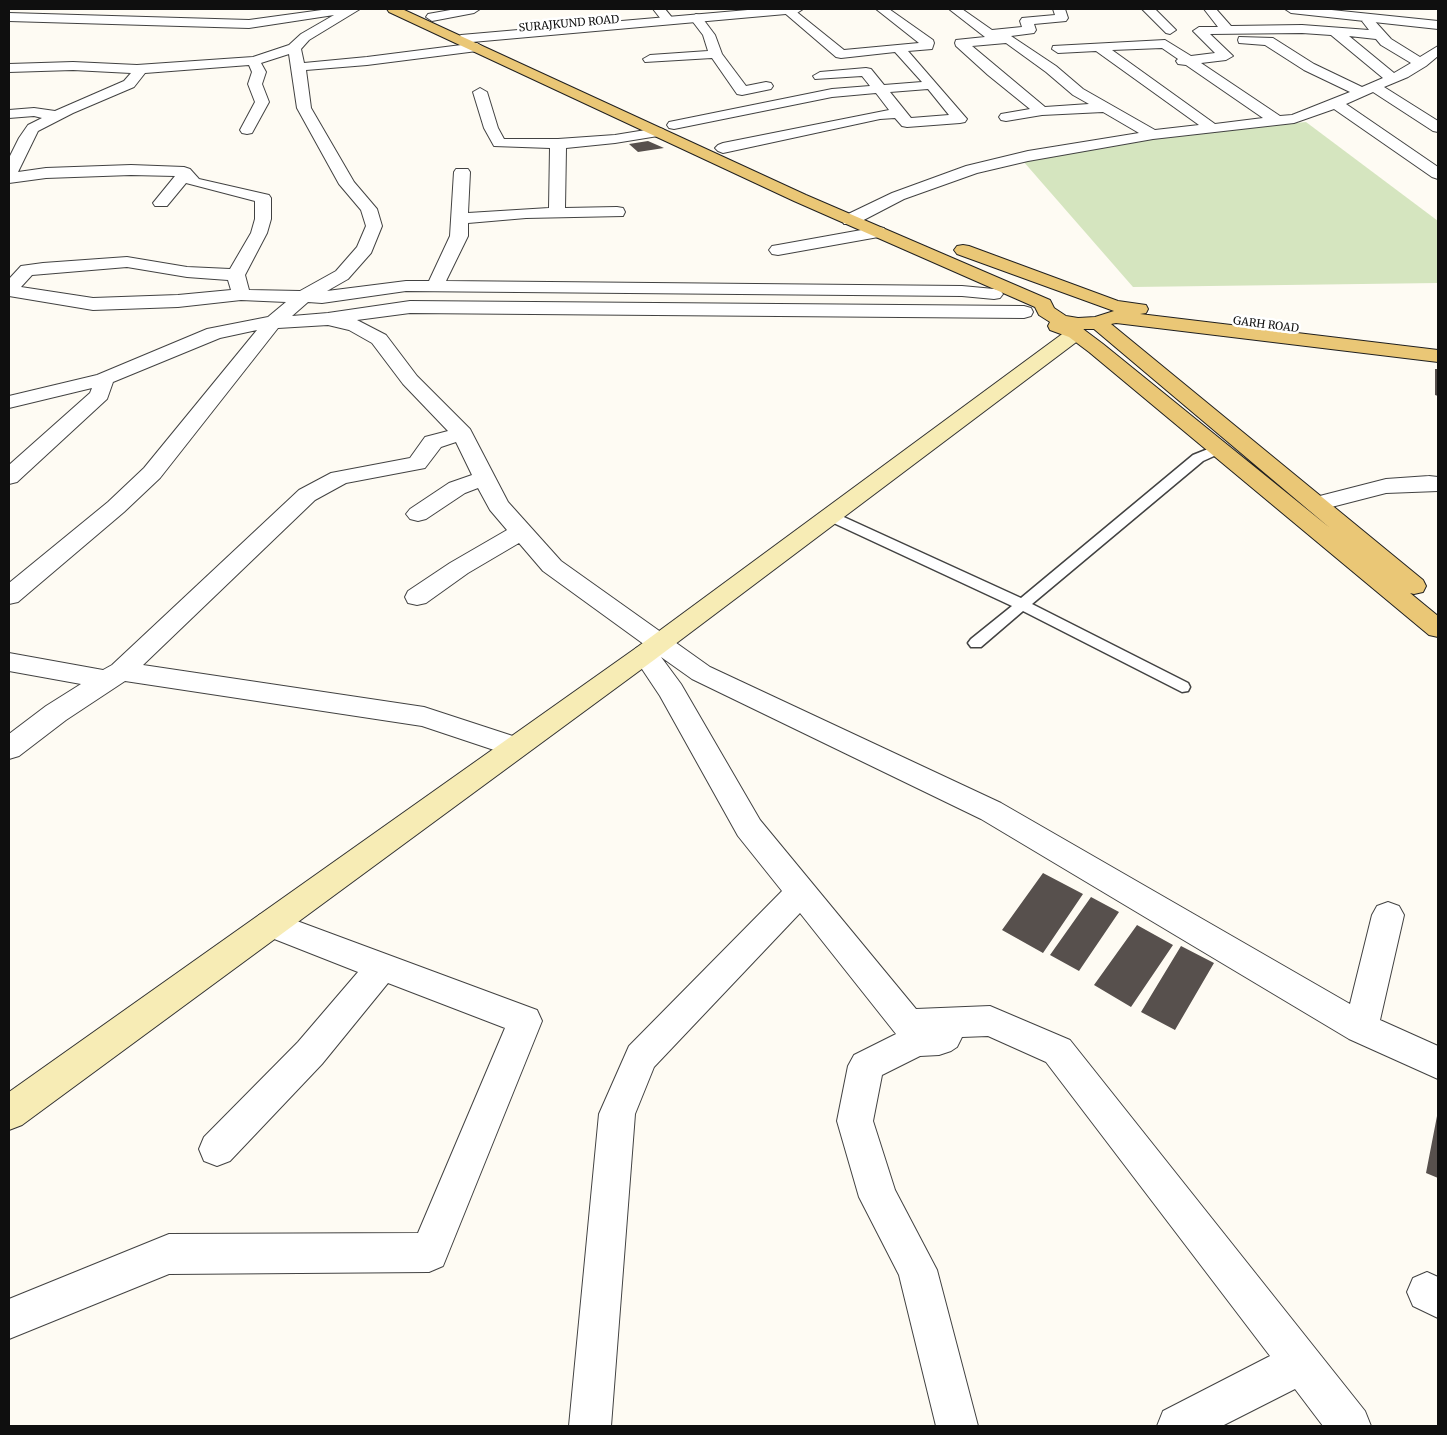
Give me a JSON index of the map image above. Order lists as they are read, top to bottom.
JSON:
{
  "streets": {
    "main road": ["GARH ROAD"]
  }
}
